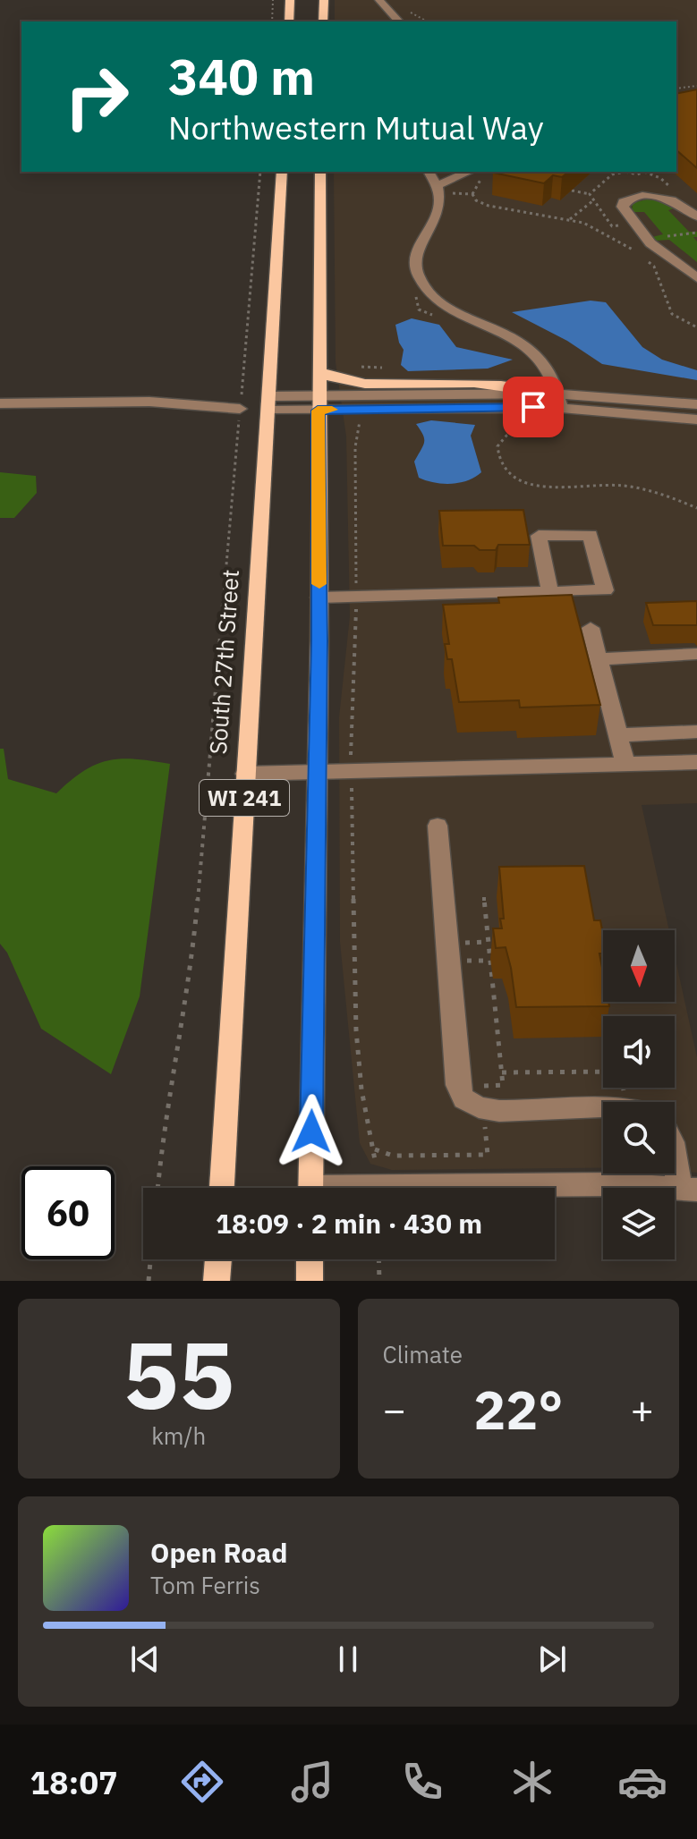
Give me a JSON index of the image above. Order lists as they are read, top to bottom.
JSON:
{
  "streets": {
    "main road": ["South 27th Street", "WI 241"]
  },
  "north": "bottom",
  "page": {
    "turn": ["340 m", "Northwestern Mutual Way"],
    "limit": "60",
    "trip": "18:09 · 2 min · 430 m",
    "tile": [
      ["55", "km/h"],
      "Climate"
    ],
    "heat": ["−", "22°", "+"],
    "song": ["Open Road", "Tom Ferris"],
    "tabs": "18:07"
  }
}
